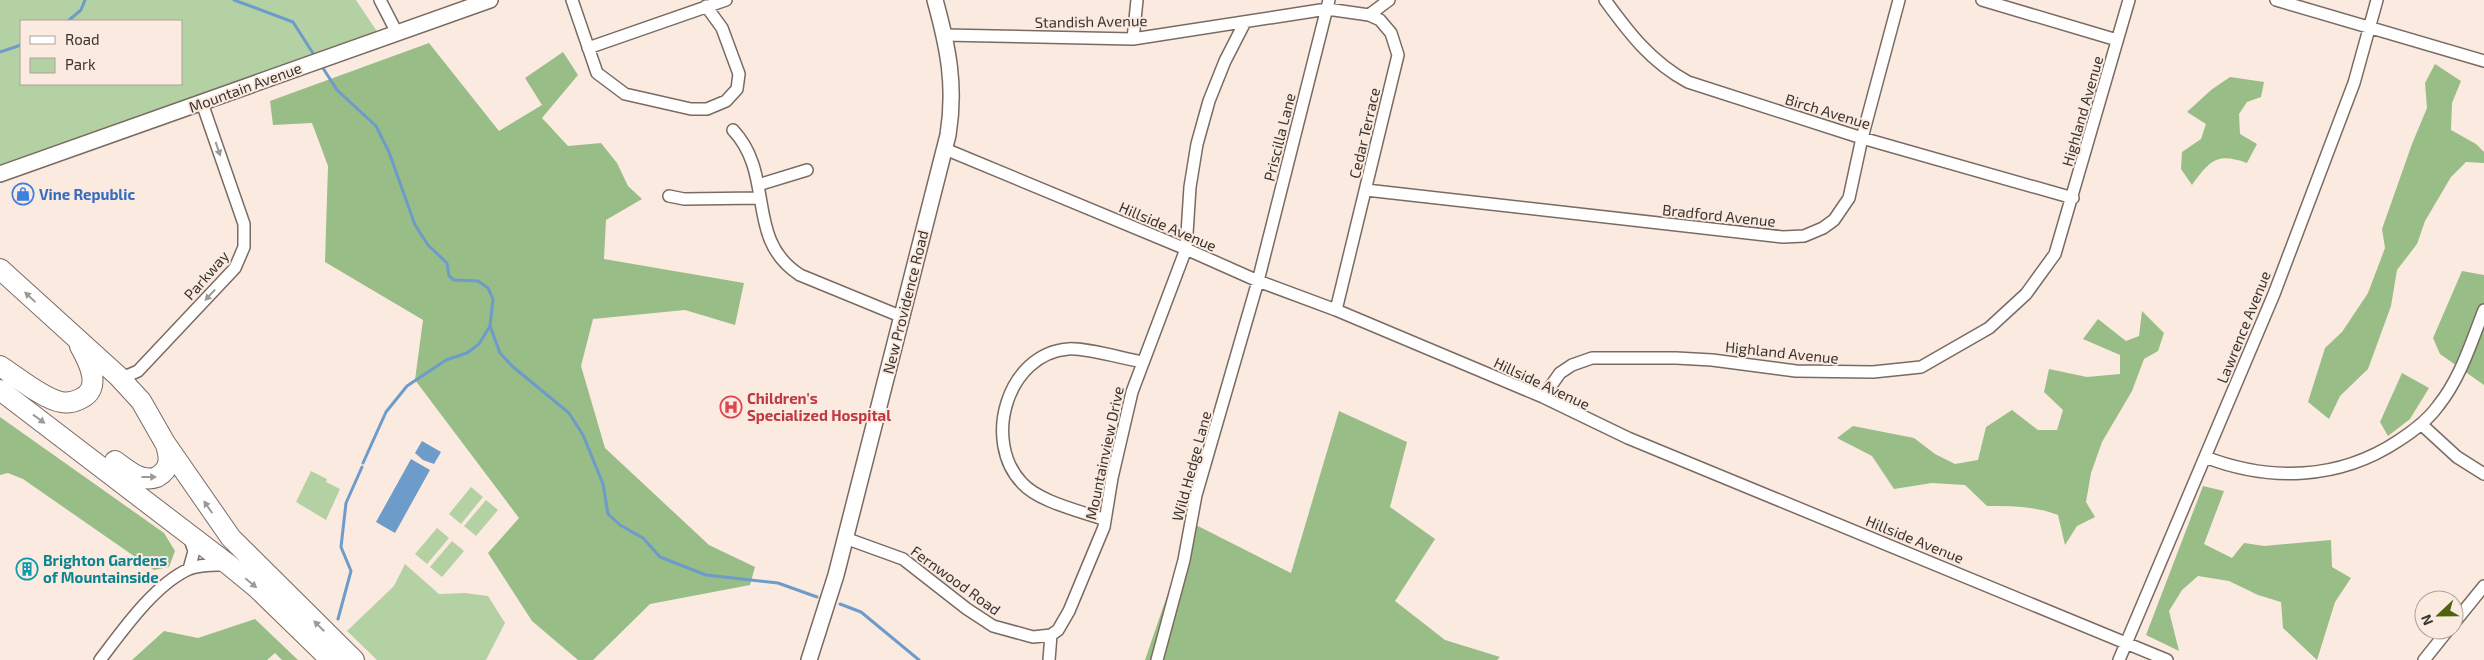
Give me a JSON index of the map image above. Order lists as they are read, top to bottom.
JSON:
{
  "streets": {
    "street": [
      "Standish Avenue",
      "Mountain Avenue",
      "Birch Avenue",
      "Highland Avenue",
      "Cedar Terrace",
      "Priscilla Lane",
      "Bradford Avenue",
      "Hillside Avenue",
      "Parkway",
      "New Providence Road",
      "Lawrence Avenue",
      "Mountainview Drive",
      "Wild Hedge Lane",
      "Fernwood Road"
    ]
  },
  "crossings": [
    ["Standish Avenue", "Cedar Terrace"],
    ["Standish Avenue", "Priscilla Lane"],
    ["Standish Avenue", "New Providence Road"],
    ["Standish Avenue", "Mountainview Drive"],
    ["Mountain Avenue", "Parkway"],
    ["Birch Avenue", "Highland Avenue"],
    ["Birch Avenue", "Bradford Avenue"],
    ["Highland Avenue", "Hillside Avenue"],
    ["Cedar Terrace", "Priscilla Lane"],
    ["Cedar Terrace", "Bradford Avenue"],
    ["Cedar Terrace", "Hillside Avenue"],
    ["Priscilla Lane", "Hillside Avenue"],
    ["Priscilla Lane", "Wild Hedge Lane"],
    ["Hillside Avenue", "New Providence Road"],
    ["Hillside Avenue", "Lawrence Avenue"],
    ["Hillside Avenue", "Mountainview Drive"],
    ["Hillside Avenue", "Wild Hedge Lane"],
    ["New Providence Road", "Fernwood Road"],
    ["Mountainview Drive", "Fernwood Road"]
  ],
  "one_way": ["Parkway"],
  "places": {
    "shop": ["Vine Republic"],
    "hospital": ["Children's Specialized Hospital"],
    "building": ["Brighton Gardens of Mountainside"]
  },
  "legend": ["Road", "Park"],
  "north": "left"
}
